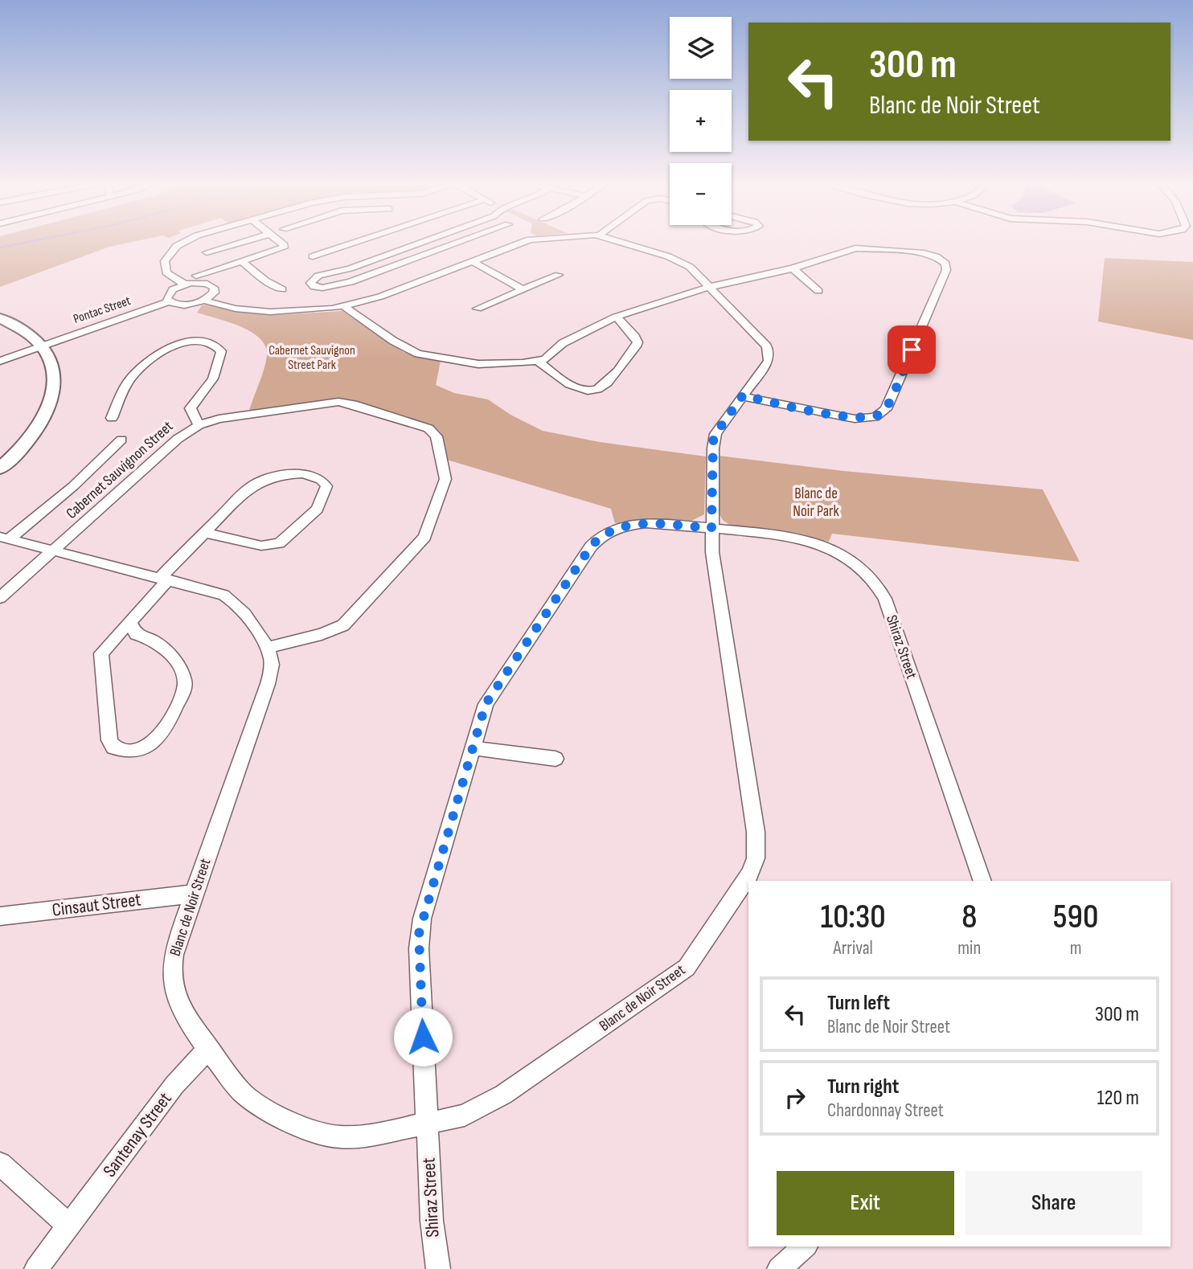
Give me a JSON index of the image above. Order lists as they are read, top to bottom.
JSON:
{
  "streets": {
    "street": [
      "Pontac Street",
      "Cabernet Sauvignon Street",
      "Shiraz Street",
      "Cinsaut Street",
      "Blanc de Noir Street",
      "Santenay Street"
    ]
  },
  "crossings": [
    ["Pontac Street", "Blanc de Noir Street"],
    ["Cabernet Sauvignon Street", "Blanc de Noir Street"],
    ["Shiraz Street", "Blanc de Noir Street"],
    ["Cinsaut Street", "Blanc de Noir Street"],
    ["Blanc de Noir Street", "Santenay Street"]
  ],
  "parks": ["Cabernet Sauvignon Street Park", "Blanc de Noir Park"],
  "page": {
    "map_buttons": ["+", "−"],
    "turn": ["300 m", "Blanc de Noir Street"],
    "eta": [
      "10:30",
      "Arrival",
      "8",
      "min",
      "590",
      "m"
    ],
    "list": [
      {
        "name": "Turn left",
        "note": "Blanc de Noir Street",
        "value": "300 m"
      },
      {
        "name": "Turn right",
        "note": "Chardonnay Street",
        "value": "120 m"
      }
    ],
    "buttons": ["Exit", "Share"]
  }
}
